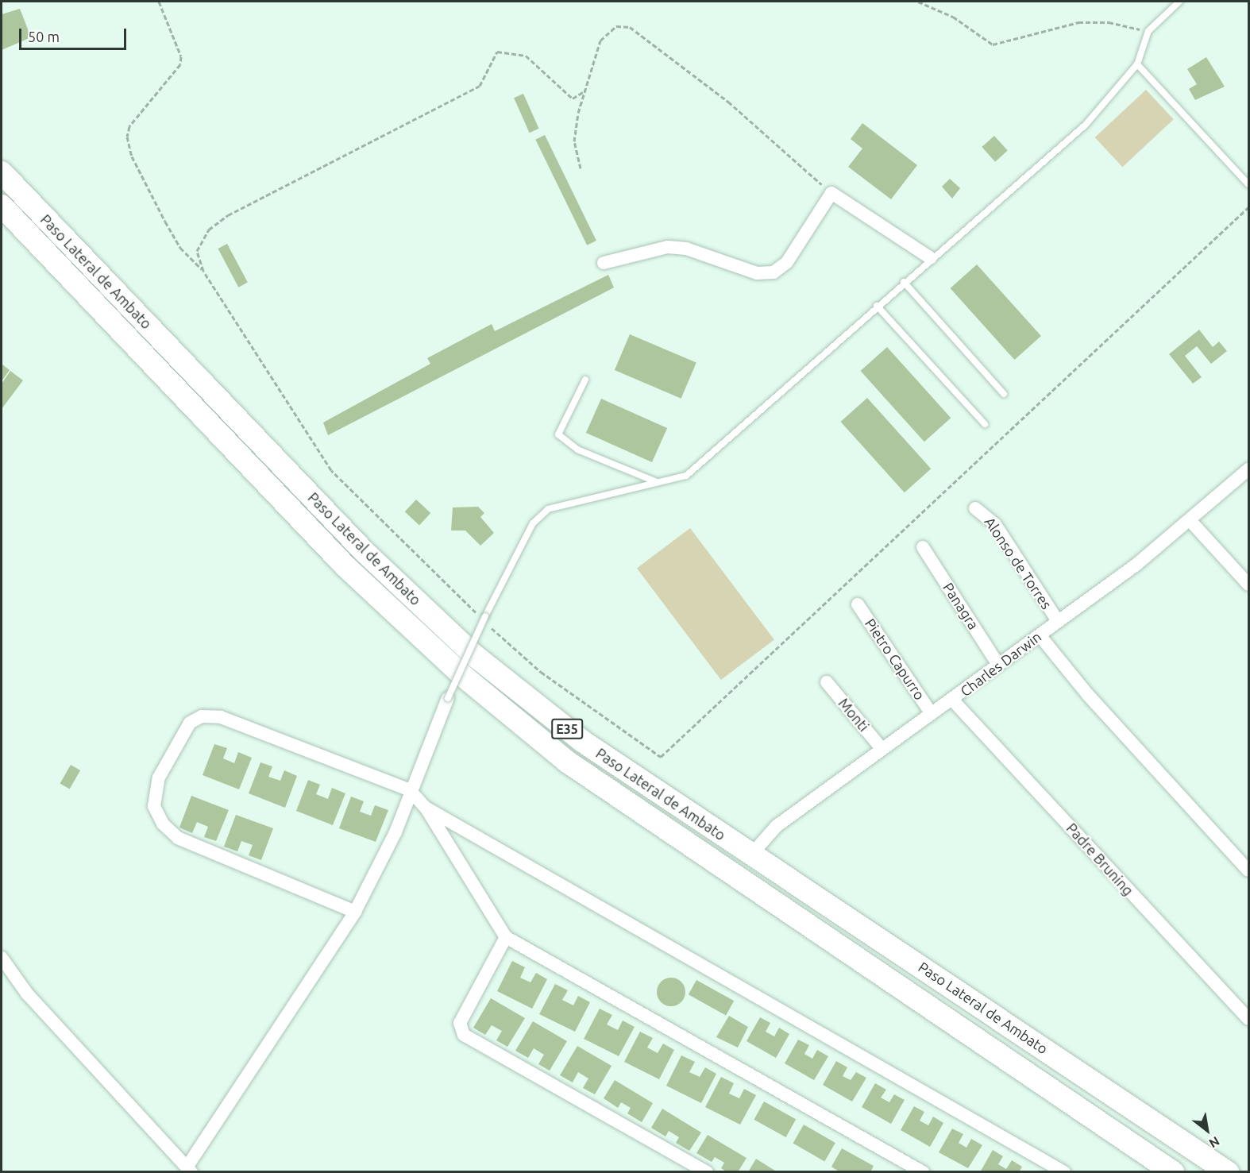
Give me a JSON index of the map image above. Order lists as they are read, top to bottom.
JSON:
{
  "streets": {
    "highway": ["Paso Lateral de Ambato", "E35"],
    "street": [
      "Alonso de Torres",
      "Panagra",
      "Pietro Capurro",
      "Charles Darwin",
      "Monti",
      "Padre Bruning"
    ]
  },
  "crossings": [
    ["Paso Lateral de Ambato", "Charles Darwin"],
    ["Alonso de Torres", "Charles Darwin"],
    ["Panagra", "Charles Darwin"],
    ["Pietro Capurro", "Charles Darwin"],
    ["Charles Darwin", "Monti"],
    ["Charles Darwin", "Padre Bruning"]
  ],
  "scale_bar": "50 m",
  "north": "bottom right"
}
